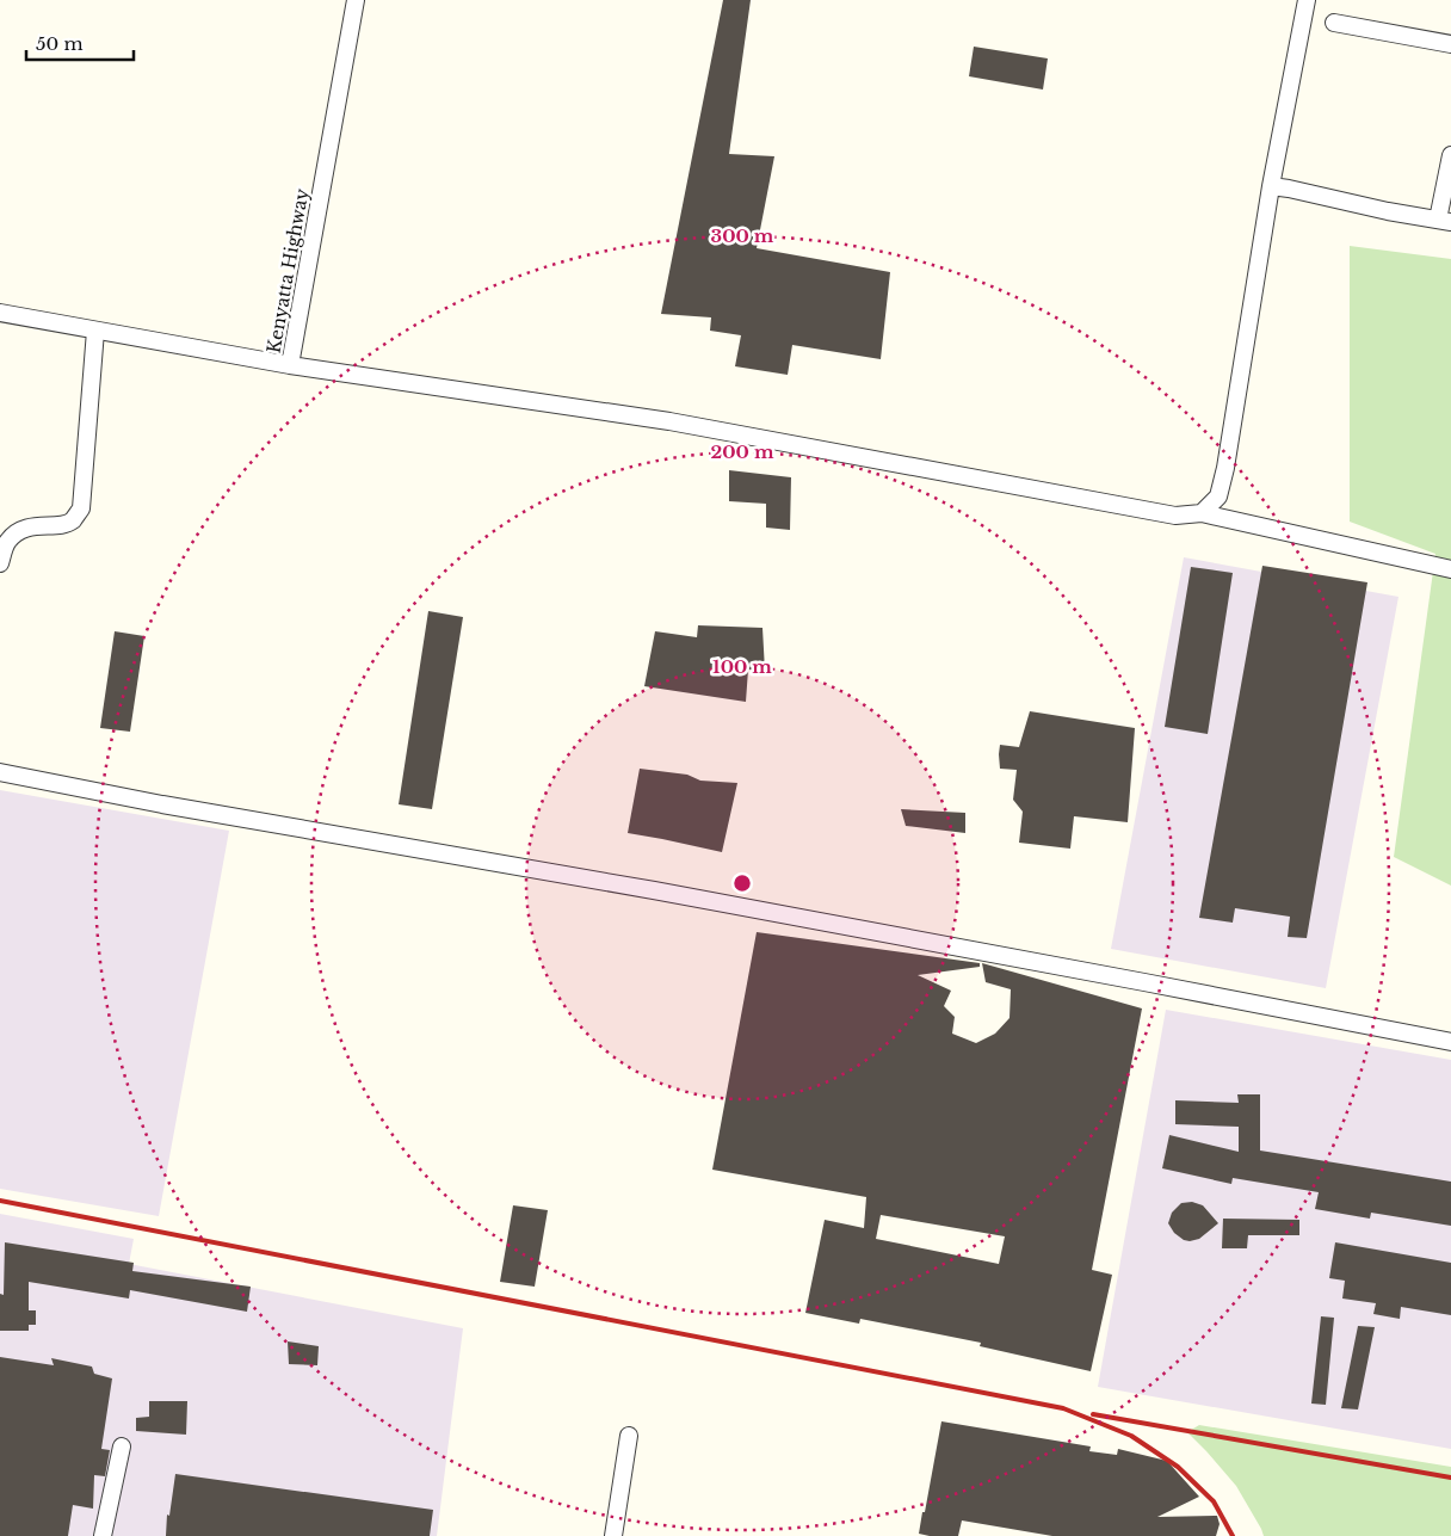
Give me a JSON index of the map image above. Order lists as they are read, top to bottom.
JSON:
{
  "streets": {
    "street": ["Kenyatta Highway"]
  },
  "scale_bar": "50 m",
  "rings": ["300 m", "200 m", "100 m"]
}
